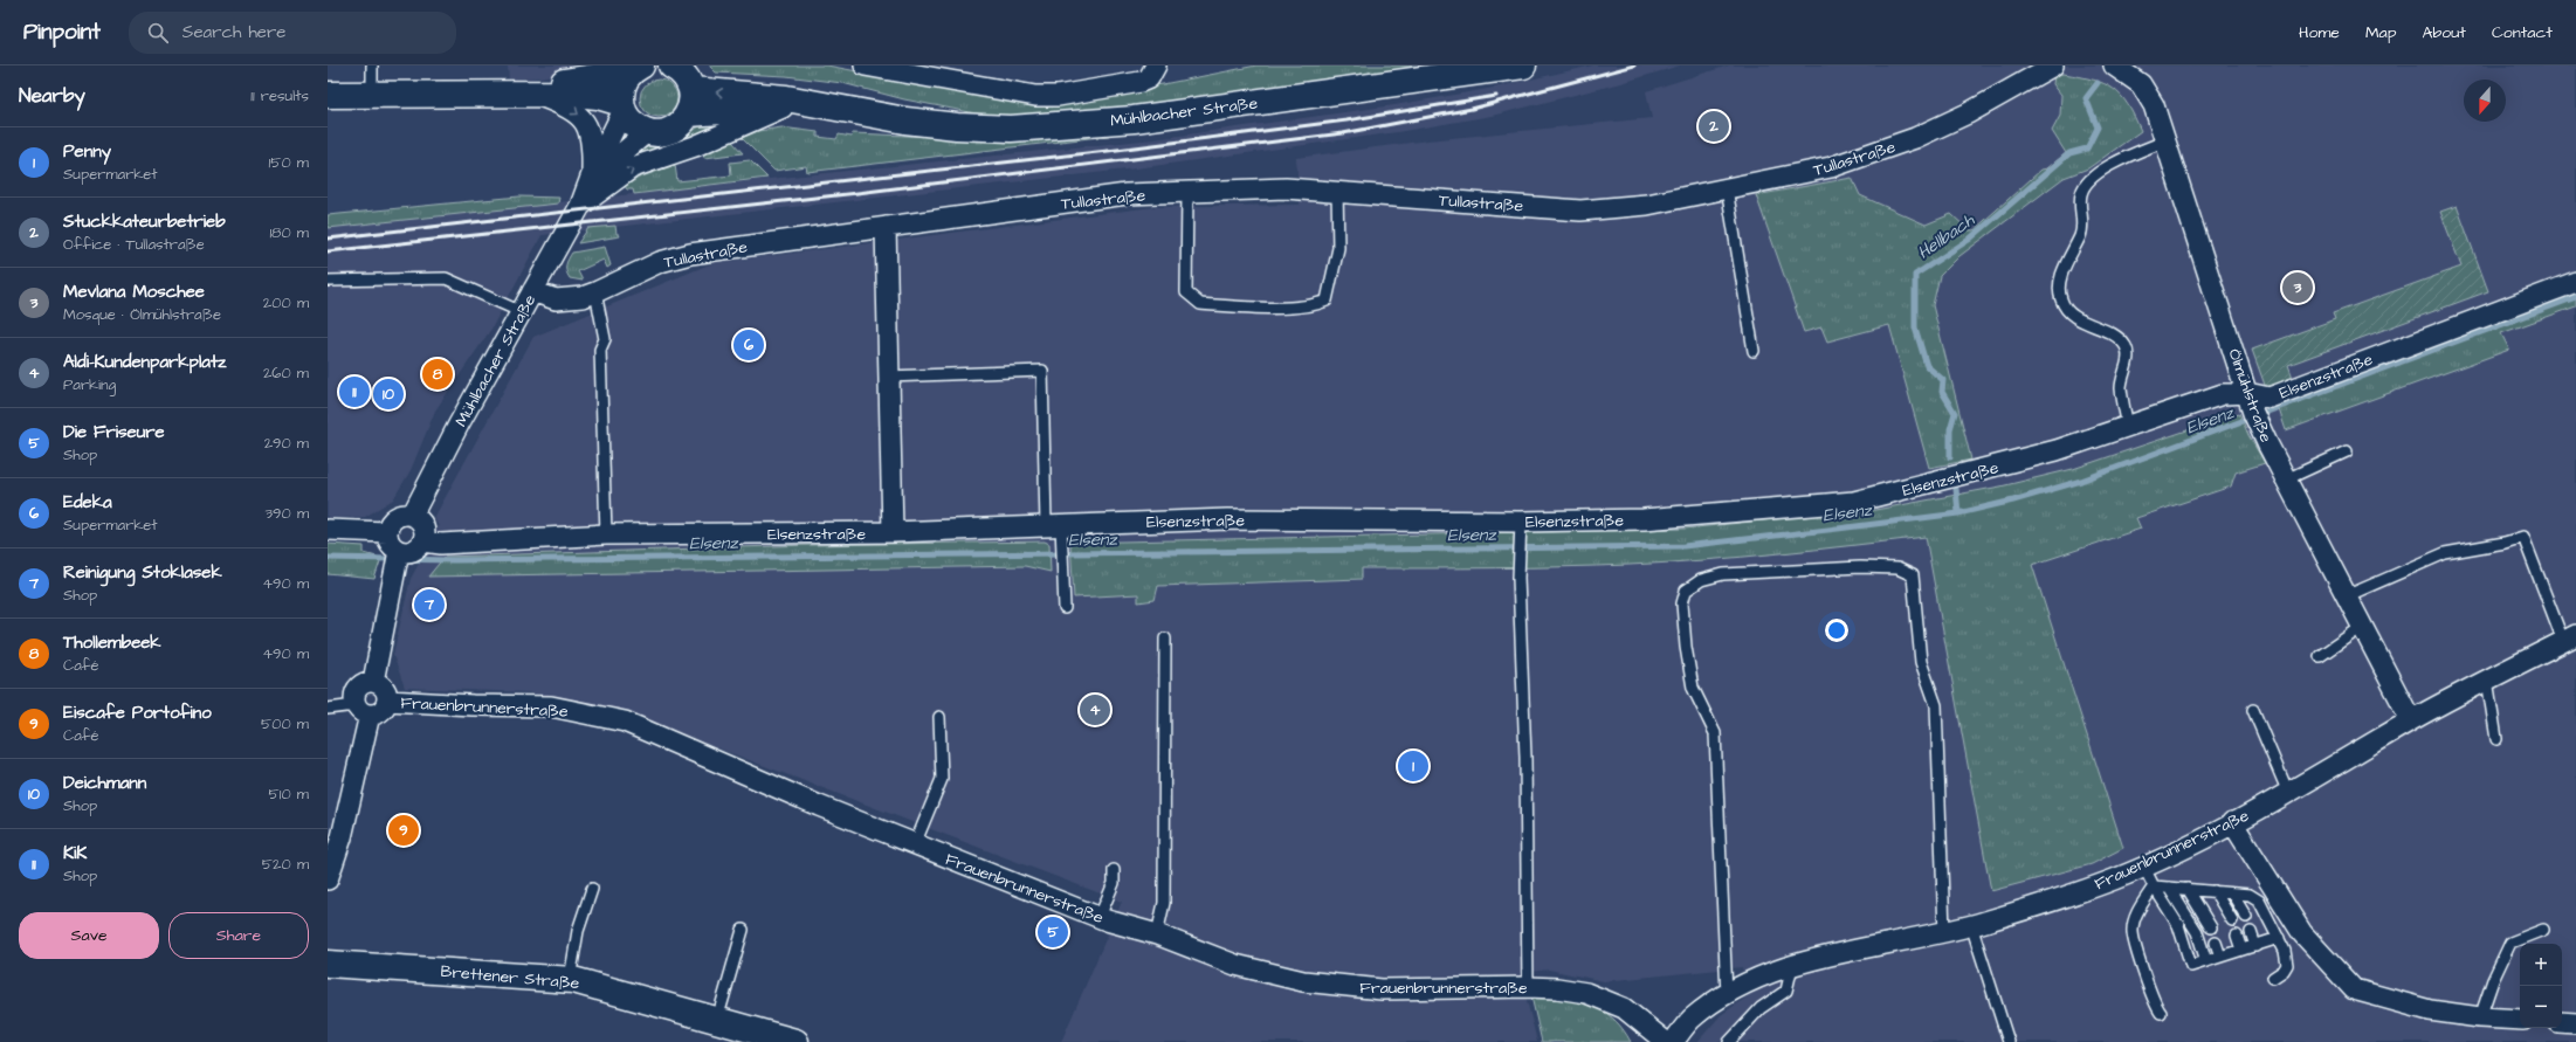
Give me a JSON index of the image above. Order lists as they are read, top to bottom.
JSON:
{
  "streets": {
    "street": [
      "Mühlbacher Straße",
      "Tullastraße",
      "Elsenzstraße",
      "Ölmühlstraße",
      "Frauenbrunnerstraße",
      "Brettener Straße"
    ]
  },
  "crossings": [
    ["Mühlbacher Straße", "Tullastraße"],
    ["Mühlbacher Straße", "Elsenzstraße"],
    ["Elsenzstraße", "Ölmühlstraße"],
    ["Ölmühlstraße", "Frauenbrunnerstraße"]
  ],
  "water": ["Hellbach", "Elsenz"],
  "north": "bottom",
  "page": {
    "header": "Pinpoint",
    "search": "Search here",
    "nav": [
      "Home",
      "Map",
      "About",
      "Contact"
    ],
    "heading": ["Nearby", "11 results"],
    "pins": [
      "2",
      "3",
      "6",
      "8",
      "11",
      "10",
      "7",
      "4",
      "1",
      "9",
      "5"
    ],
    "list": [
      {
        "mark": "1",
        "name": "Penny",
        "note": "Supermarket",
        "value": "150 m"
      },
      {
        "mark": "2",
        "name": "Stuckkateurbetrieb",
        "note": "Office · Tullastraße",
        "value": "180 m"
      },
      {
        "mark": "3",
        "name": "Mevlana Moschee",
        "note": "Mosque · Ölmühlstraße",
        "value": "200 m"
      },
      {
        "mark": "4",
        "name": "Aldi-Kundenparkplatz",
        "note": "Parking",
        "value": "260 m"
      },
      {
        "mark": "5",
        "name": "Die Friseure",
        "note": "Shop",
        "value": "290 m"
      },
      {
        "mark": "6",
        "name": "Edeka",
        "note": "Supermarket",
        "value": "390 m"
      },
      {
        "mark": "7",
        "name": "Reinigung Stoklasek",
        "note": "Shop",
        "value": "490 m"
      },
      {
        "mark": "8",
        "name": "Thollembeek",
        "note": "Café",
        "value": "490 m"
      },
      {
        "mark": "9",
        "name": "Eiscafe Portofino",
        "note": "Café",
        "value": "500 m"
      },
      {
        "mark": "10",
        "name": "Deichmann",
        "note": "Shop",
        "value": "510 m"
      },
      {
        "mark": "11",
        "name": "KiK",
        "note": "Shop",
        "value": "520 m"
      }
    ],
    "buttons": ["Save", "Share"],
    "map_buttons": ["+", "−"]
  }
}
